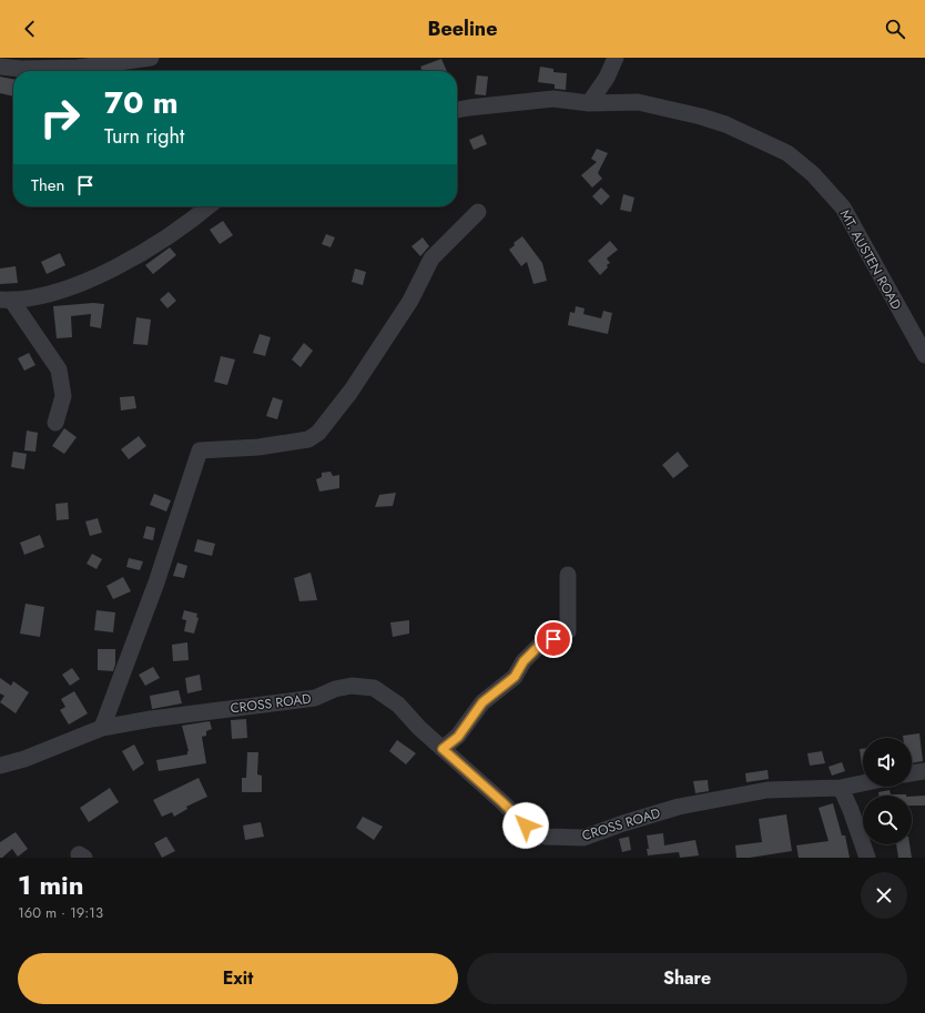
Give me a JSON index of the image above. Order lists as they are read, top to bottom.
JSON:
{
  "streets": {
    "street": ["MT. AUSTEN ROAD", "CROSS ROAD"]
  },
  "page": {
    "header": "Beeline",
    "turn": ["70 m", "Turn right"],
    "then": "Then",
    "heading": ["1 min", "160 m · 19:13"],
    "buttons": ["Exit", "Share"]
  }
}
